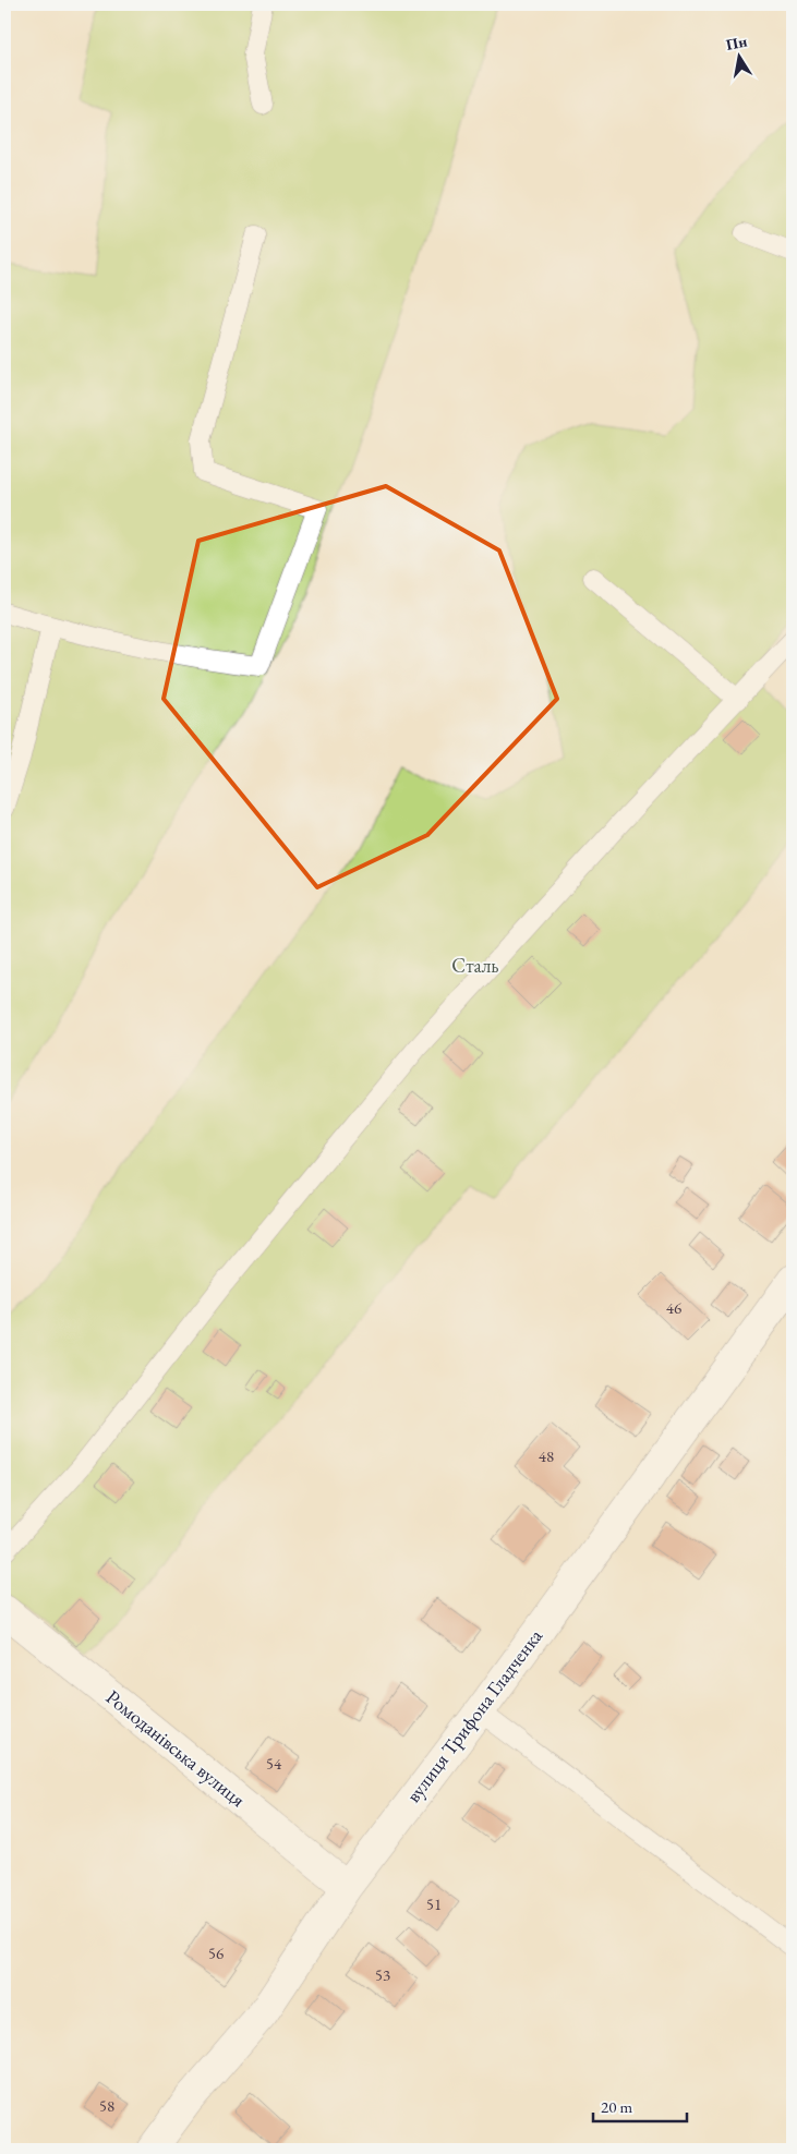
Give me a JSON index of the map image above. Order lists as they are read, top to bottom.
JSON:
{
  "streets": {
    "street": ["вулиця Трифона Гладченка", "Ромоданівська вулиця"]
  },
  "crossings": [
    ["вулиця Трифона Гладченка", "Ромоданівська вулиця"]
  ],
  "parks": ["Сталь"],
  "house_numbers": [
    "46",
    "48",
    "54",
    "51",
    "56",
    "53",
    "58"
  ],
  "scale_bar": "20 m",
  "north": "top"
}
